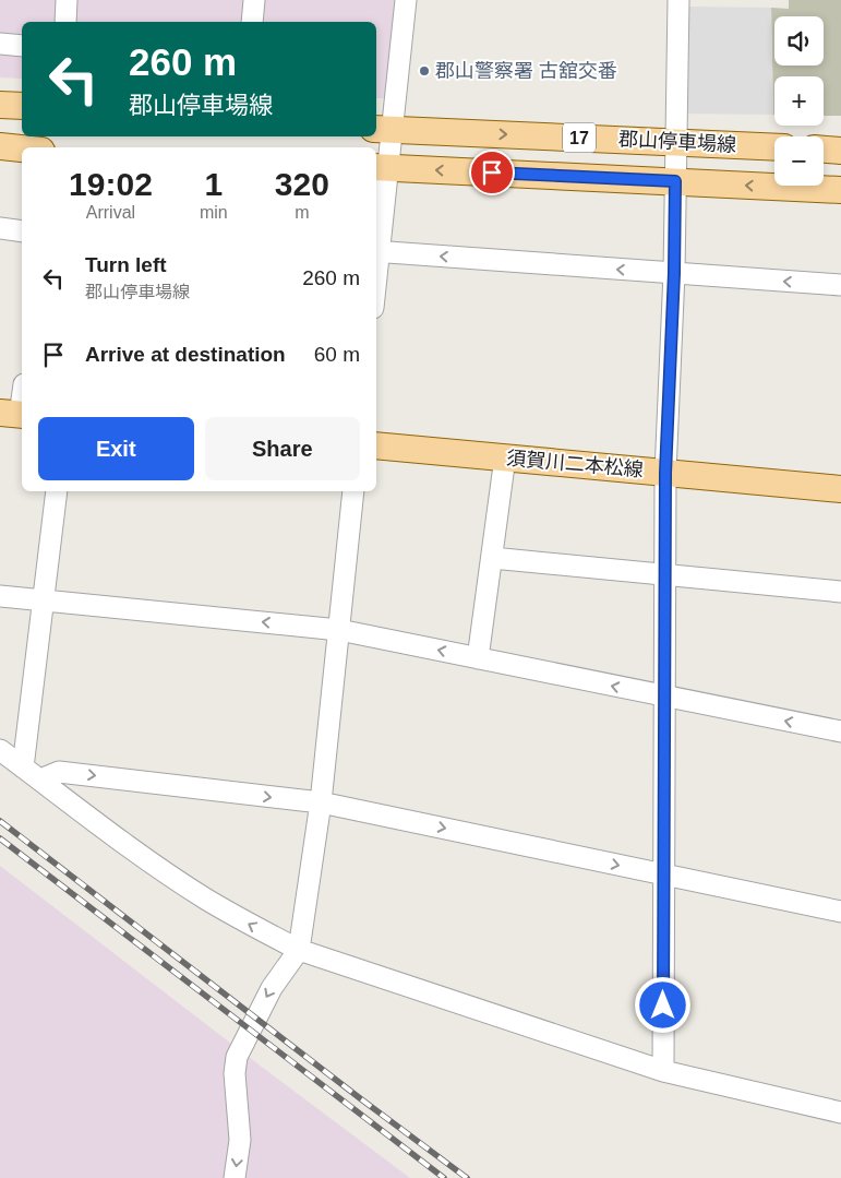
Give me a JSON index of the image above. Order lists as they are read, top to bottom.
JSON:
{
  "streets": {
    "main road": ["17", "郡山停車場線", "須賀川二本松線"]
  },
  "places": ["郡山警察署 古舘交番"],
  "page": {
    "map_buttons": ["+", "−"],
    "turn": ["260 m", "郡山停車場線"],
    "eta": [
      "19:02",
      "Arrival",
      "1",
      "min",
      "320",
      "m"
    ],
    "list": [
      {
        "name": "Turn left",
        "note": "郡山停車場線",
        "value": "260 m"
      },
      {
        "name": "Arrive at destination",
        "value": "60 m"
      }
    ],
    "buttons": ["Exit", "Share"]
  }
}
